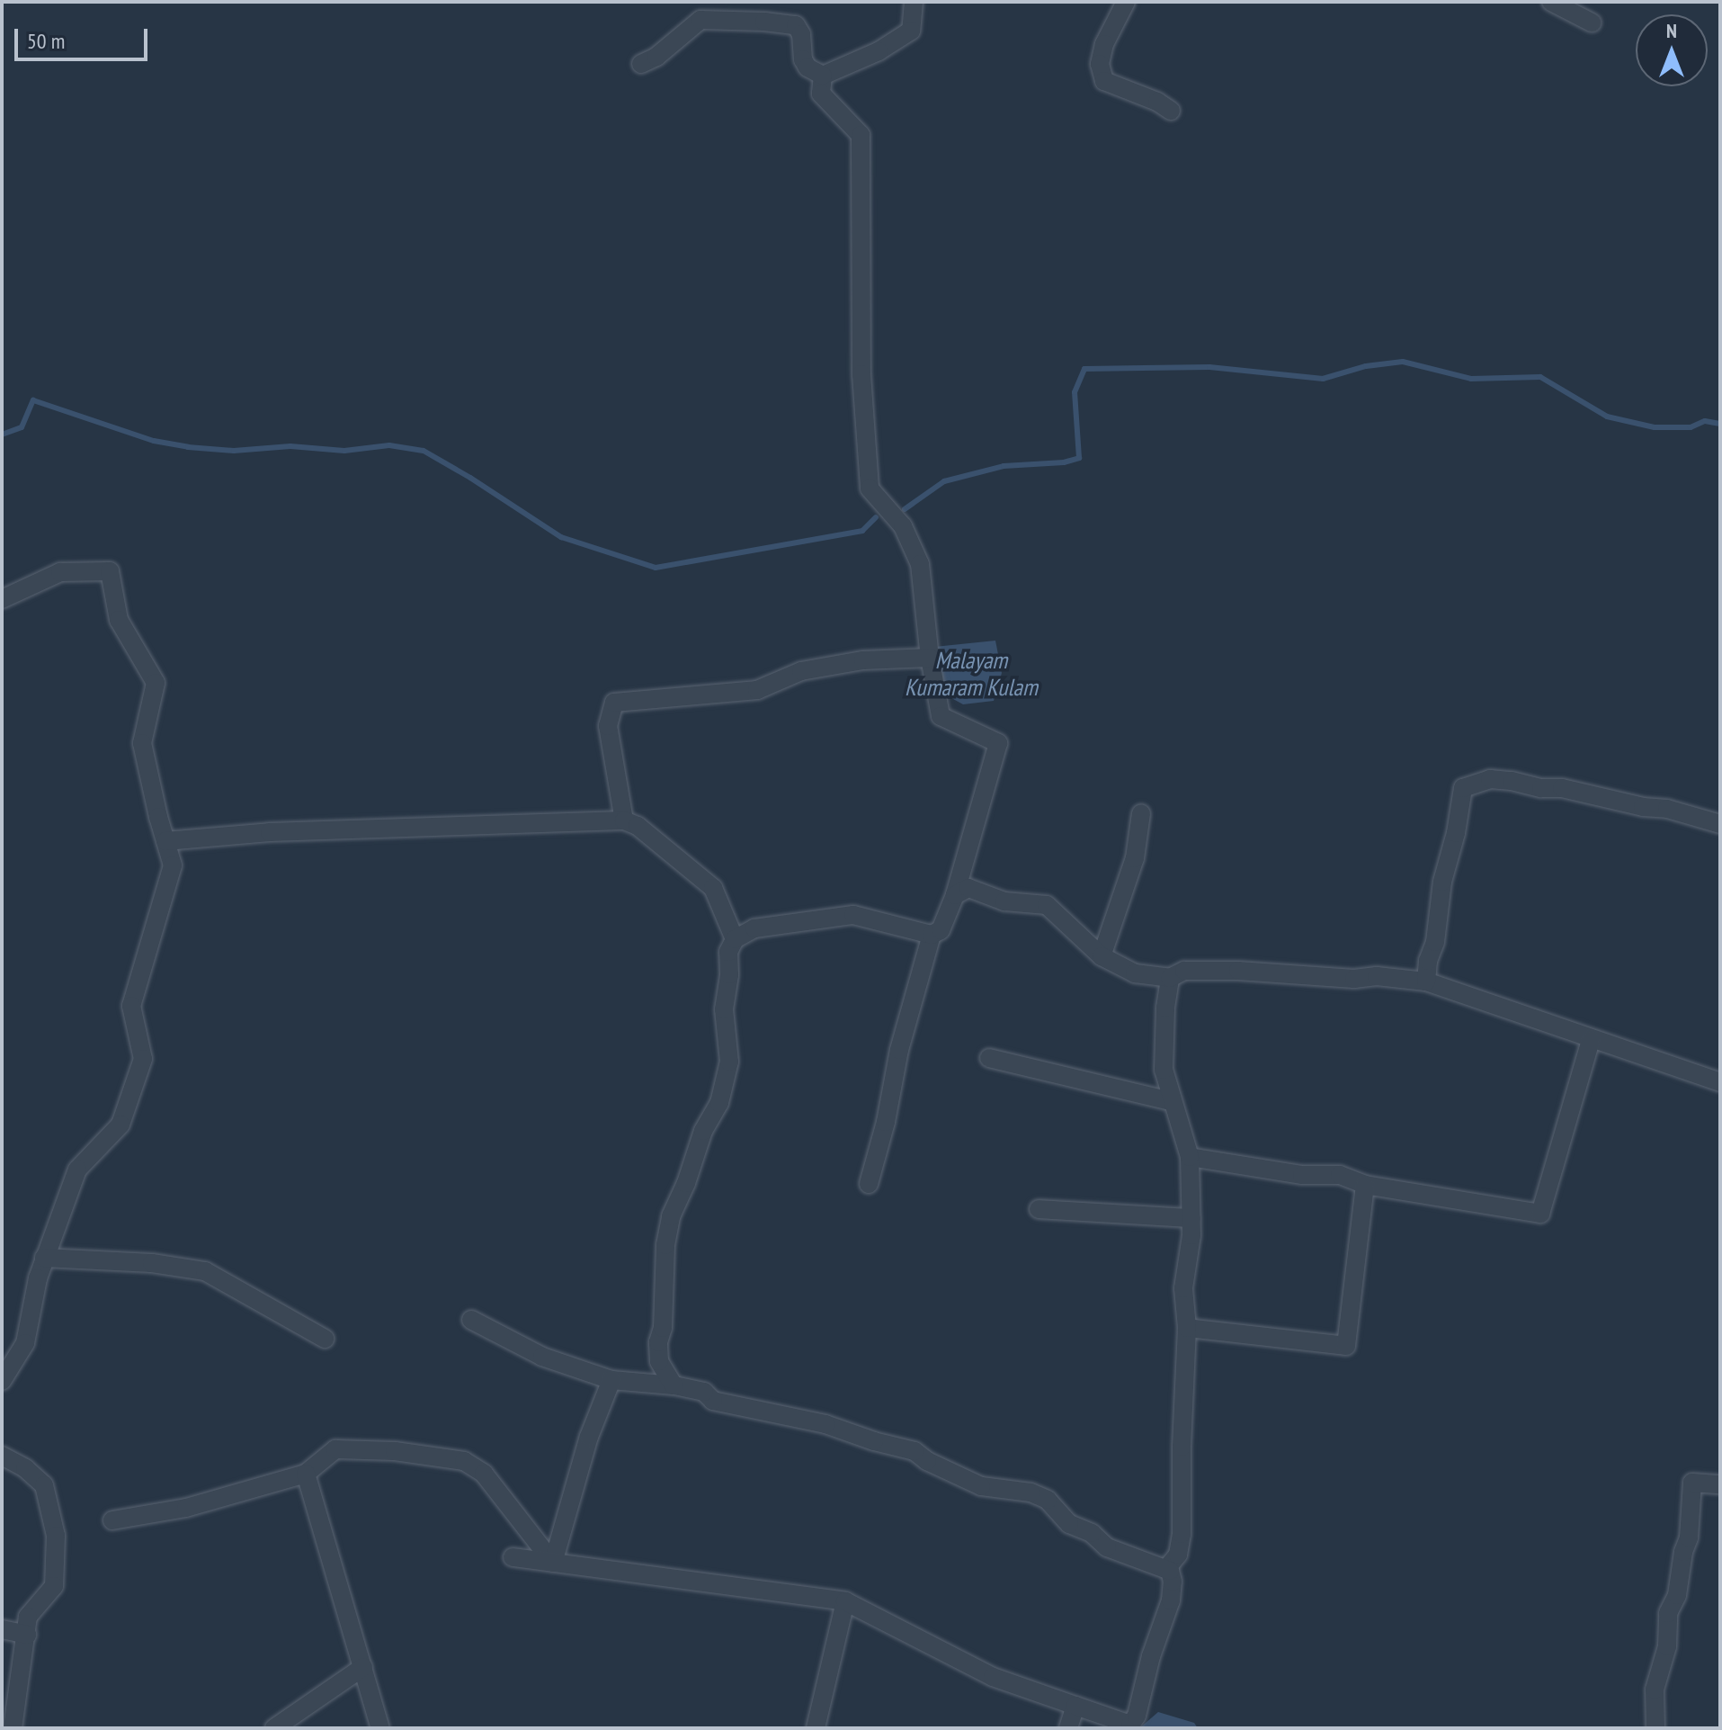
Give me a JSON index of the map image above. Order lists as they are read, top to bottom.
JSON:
{
  "water": ["Malayam Kumaram Kulam"],
  "scale_bar": "50 m",
  "north": "top"
}
